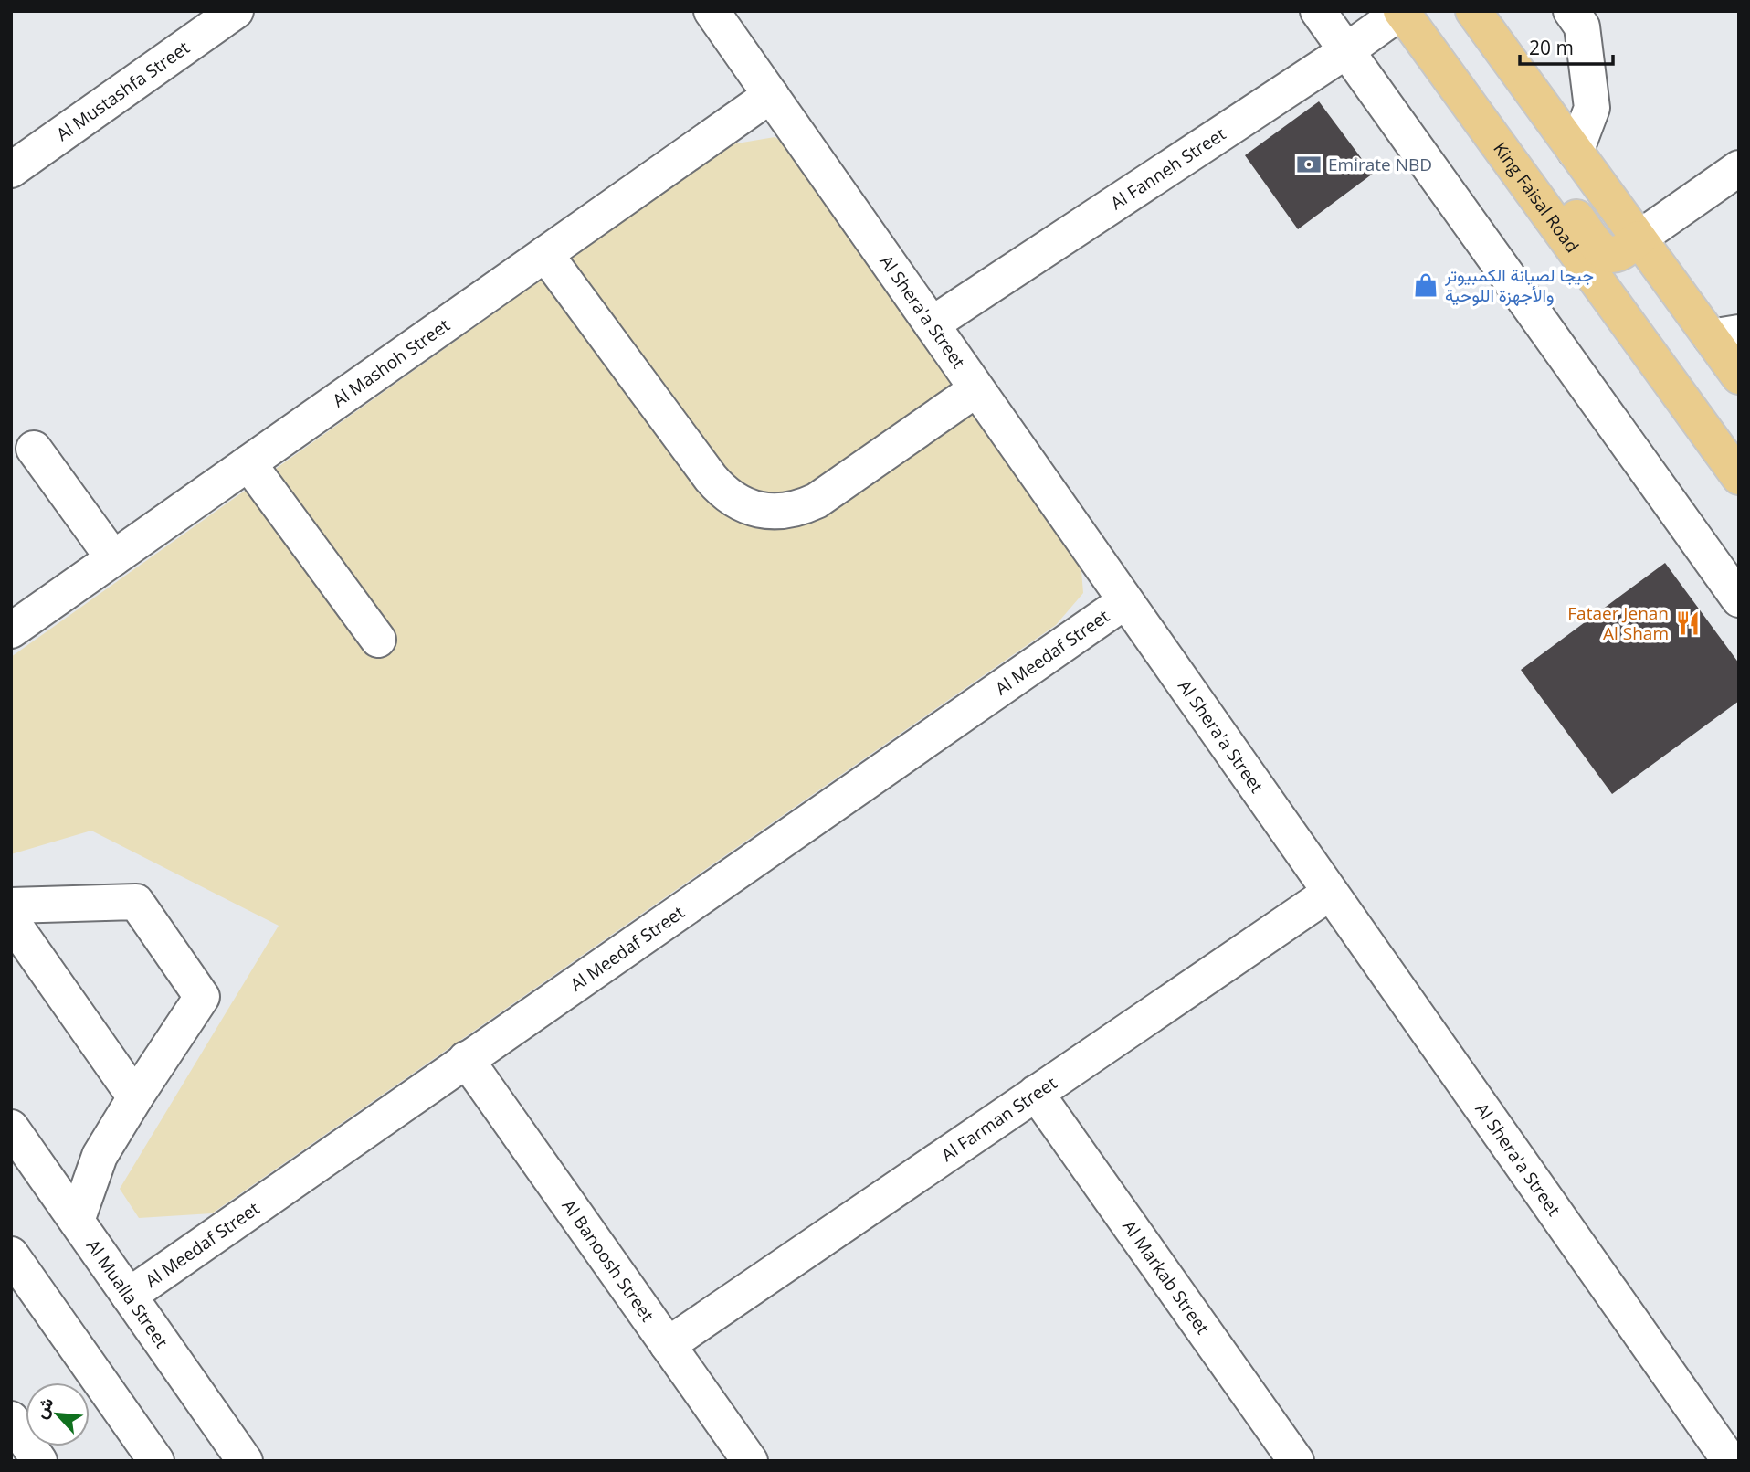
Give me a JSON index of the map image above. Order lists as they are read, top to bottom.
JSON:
{
  "streets": {
    "main road": ["King Faisal Road"],
    "street": [
      "Al Mustashfa Street",
      "Al Fanneh Street",
      "Al Shera'a Street",
      "Al Mashoh Street",
      "Al Meedaf Street",
      "Al Farman Street",
      "Al Banoosh Street",
      "Al Markab Street",
      "Al Mualla Street"
    ]
  },
  "crossings": [
    ["Al Fanneh Street", "King Faisal Road"],
    ["Al Fanneh Street", "Al Shera'a Street"],
    ["Al Shera'a Street", "Al Mashoh Street"],
    ["Al Shera'a Street", "Al Meedaf Street"],
    ["Al Shera'a Street", "Al Farman Street"],
    ["Al Meedaf Street", "Al Banoosh Street"],
    ["Al Meedaf Street", "Al Mualla Street"],
    ["Al Farman Street", "Al Banoosh Street"],
    ["Al Farman Street", "Al Markab Street"]
  ],
  "places": {
    "bank": ["Emirate NBD"],
    "shop": ["جيجا لصيانة الكمبيوتر والأجهزة اللوحية"],
    "restaurant": ["Fataer Jenan Al Sham"]
  },
  "scale_bar": "20 m",
  "north": "top left"
}
